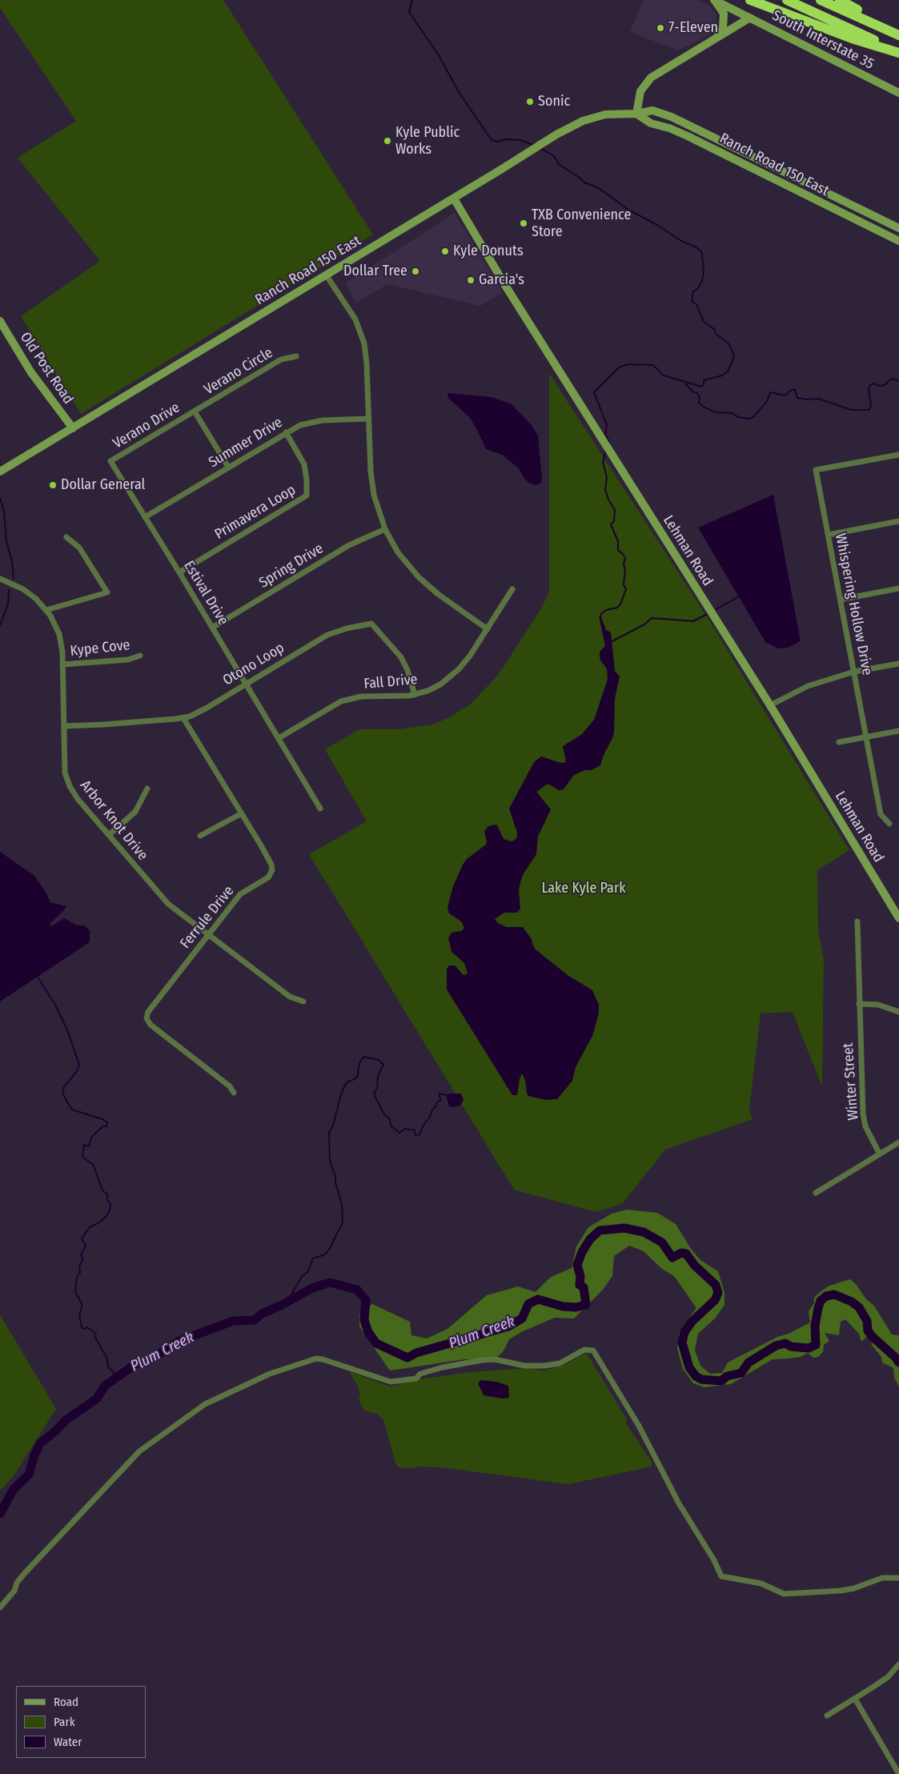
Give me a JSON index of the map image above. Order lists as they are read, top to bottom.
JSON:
{
  "streets": {
    "main road": [
      "South Interstate 35",
      "Ranch Road 150 East",
      "Old Post Road",
      "Lehman Road"
    ],
    "street": [
      "Verano Circle",
      "Verano Drive",
      "Summer Drive",
      "Primavera Loop",
      "Spring Drive",
      "Estival Drive",
      "Whispering Hollow Drive",
      "Kype Cove",
      "Otono Loop",
      "Fall Drive",
      "Arbor Knot Drive",
      "Ferrule Drive",
      "Winter Street"
    ]
  },
  "crossings": [
    ["Ranch Road 150 East", "Old Post Road"],
    ["Ranch Road 150 East", "Lehman Road"],
    ["Verano Circle", "Verano Drive"],
    ["Verano Drive", "Estival Drive"],
    ["Summer Drive", "Primavera Loop"],
    ["Summer Drive", "Estival Drive"],
    ["Primavera Loop", "Estival Drive"],
    ["Spring Drive", "Estival Drive"],
    ["Estival Drive", "Otono Loop"],
    ["Estival Drive", "Fall Drive"],
    ["Kype Cove", "Arbor Knot Drive"],
    ["Otono Loop", "Fall Drive"],
    ["Otono Loop", "Arbor Knot Drive"],
    ["Otono Loop", "Ferrule Drive"],
    ["Arbor Knot Drive", "Ferrule Drive"]
  ],
  "water": ["Plum Creek"],
  "parks": ["Lake Kyle Park"],
  "places": [
    "7-Eleven",
    "Sonic",
    "Kyle Public Works",
    "TXB Convenience Store",
    "Kyle Donuts",
    "Dollar Tree",
    "Garcia's",
    "Dollar General"
  ],
  "legend": ["Road", "Park", "Water"]
}
